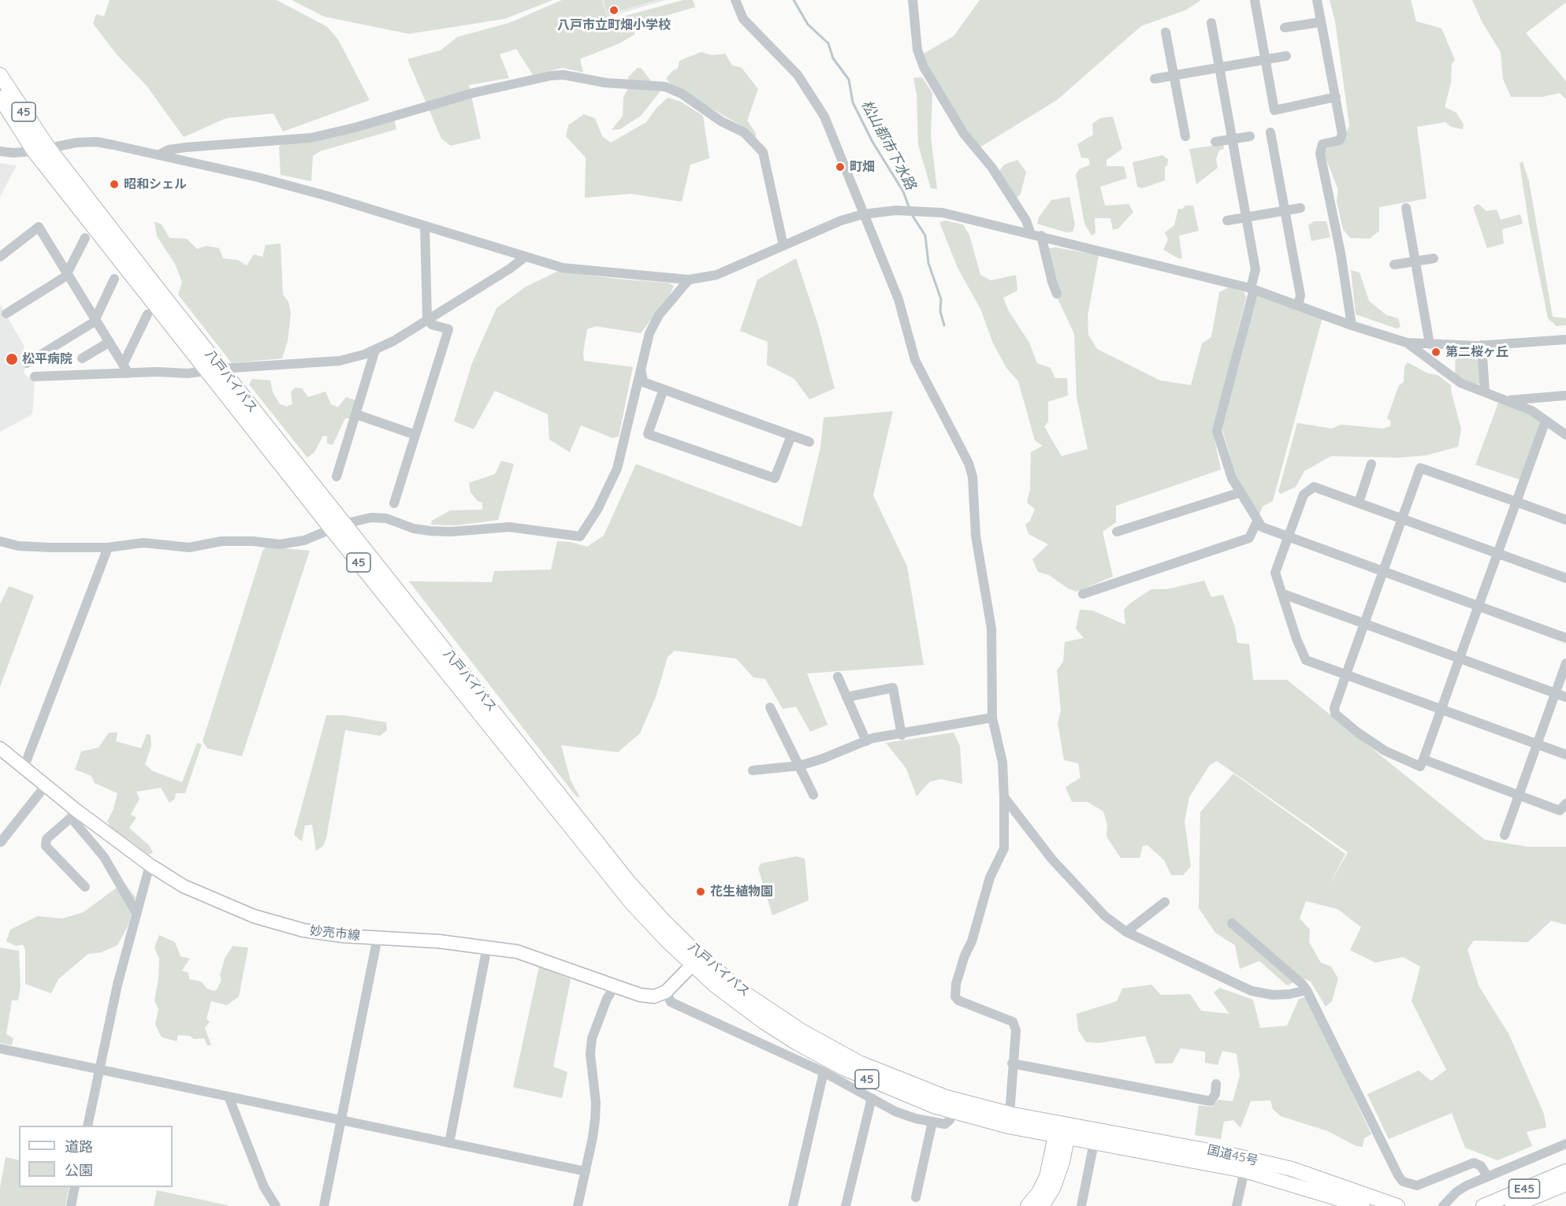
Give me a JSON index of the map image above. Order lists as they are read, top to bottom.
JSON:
{
  "streets": {
    "highway": [
      "45",
      "八戸バイパス",
      "国道45号",
      "E45"
    ],
    "main road": ["妙売市線"]
  },
  "crossings": [
    ["八戸バイパス", "国道45号"]
  ],
  "water": ["松山都市下水路"],
  "places": [
    "八戸市立町畑小学校",
    "町畑",
    "昭和シェル",
    "第二桜ヶ丘",
    "松平病院",
    "花生植物園"
  ],
  "legend": ["道路", "公園"]
}
